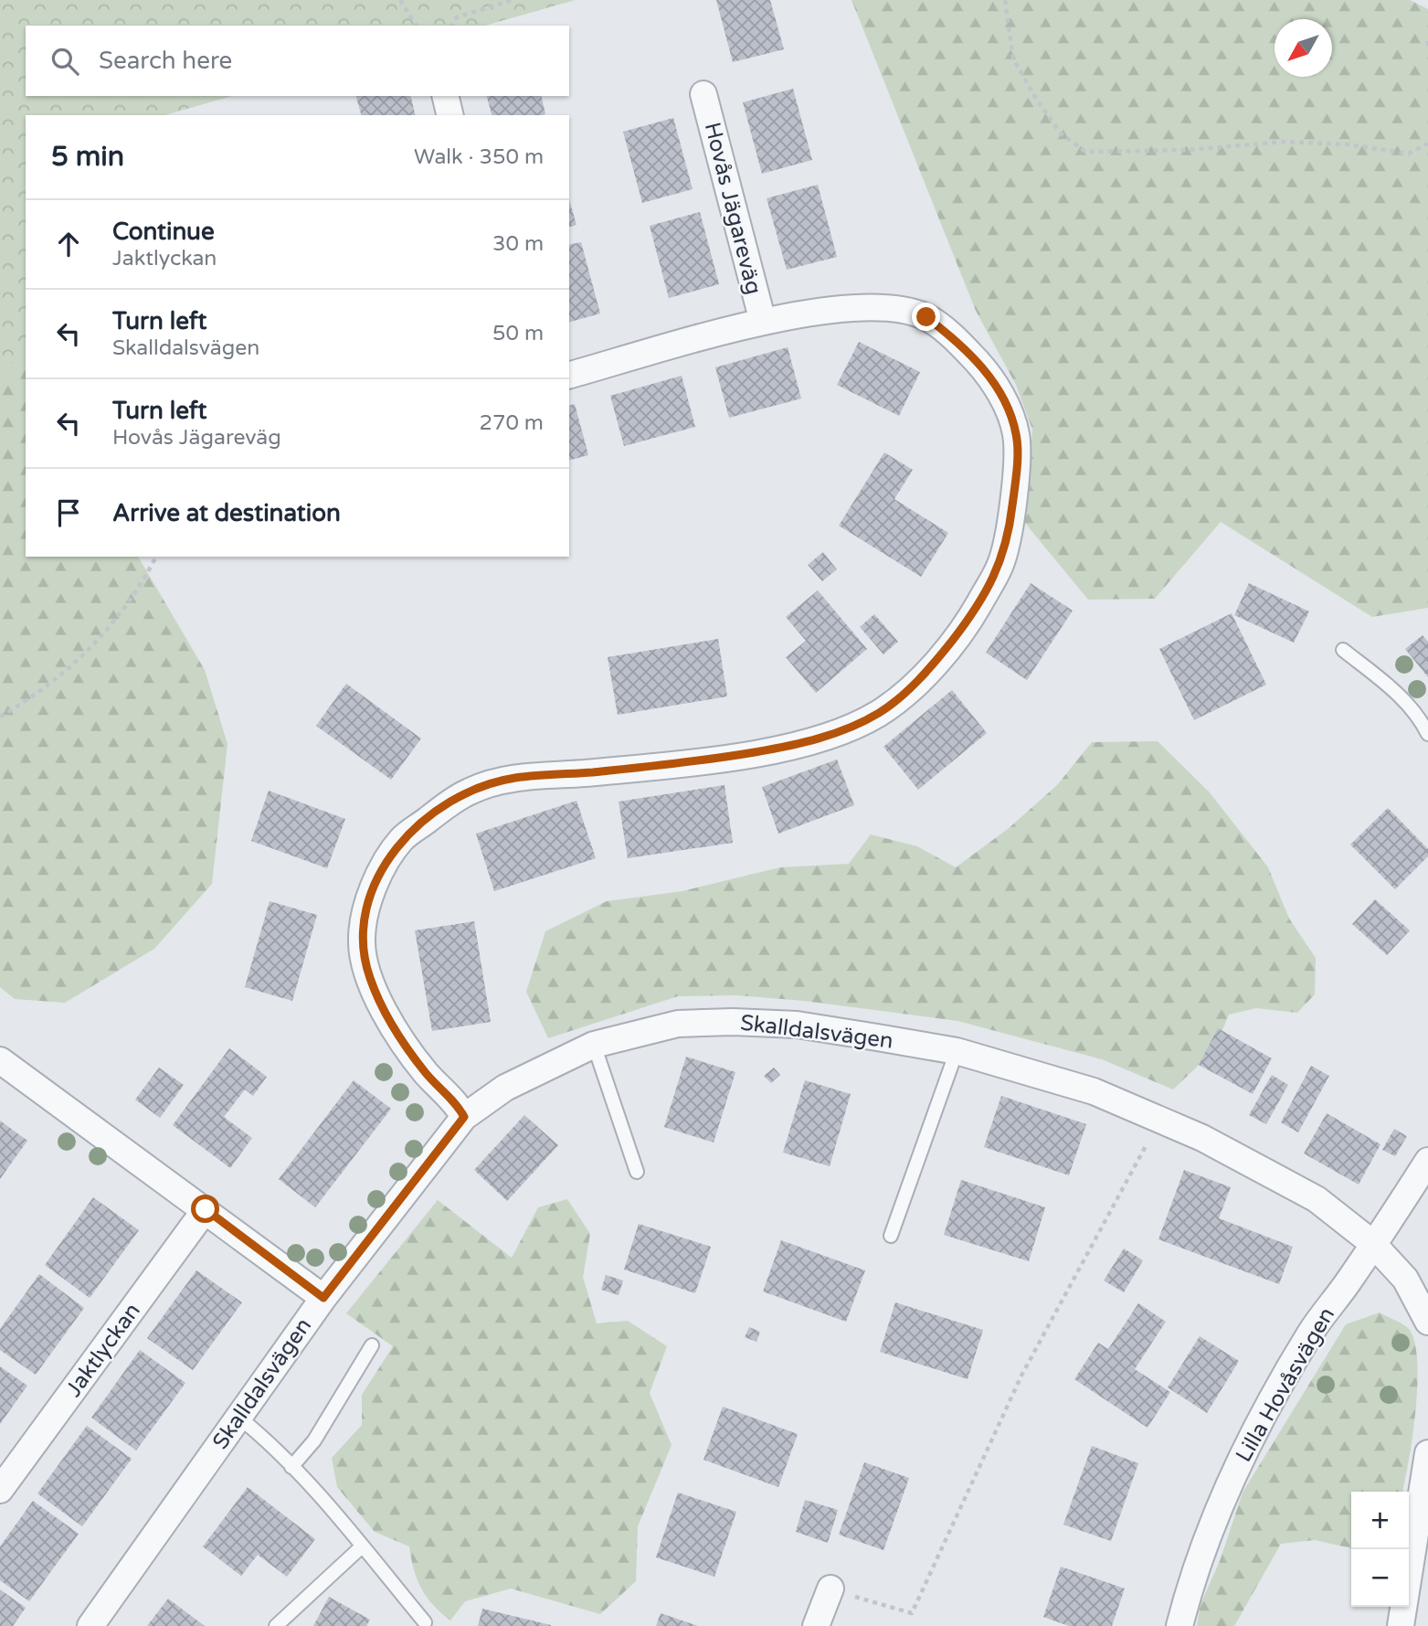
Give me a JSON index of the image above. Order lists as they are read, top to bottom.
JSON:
{
  "streets": {
    "street": [
      "Hovås Jägareväg",
      "Skalldalsvägen",
      "Jaktlyckan",
      "Lilla Hovåsvägen"
    ]
  },
  "crossings": [
    ["Hovås Jägareväg", "Skalldalsvägen"],
    ["Skalldalsvägen", "Lilla Hovåsvägen"]
  ],
  "north": "bottom left",
  "page": {
    "search": "Search here",
    "heading": ["5 min", "Walk · 350 m"],
    "list": [
      ["Continue", "Jaktlyckan", "30 m"],
      ["Turn left", "Skalldalsvägen", "50 m"],
      ["Turn left", "Hovås Jägareväg", "270 m"],
      "Arrive at destination"
    ],
    "map_buttons": ["+", "−"]
  }
}
